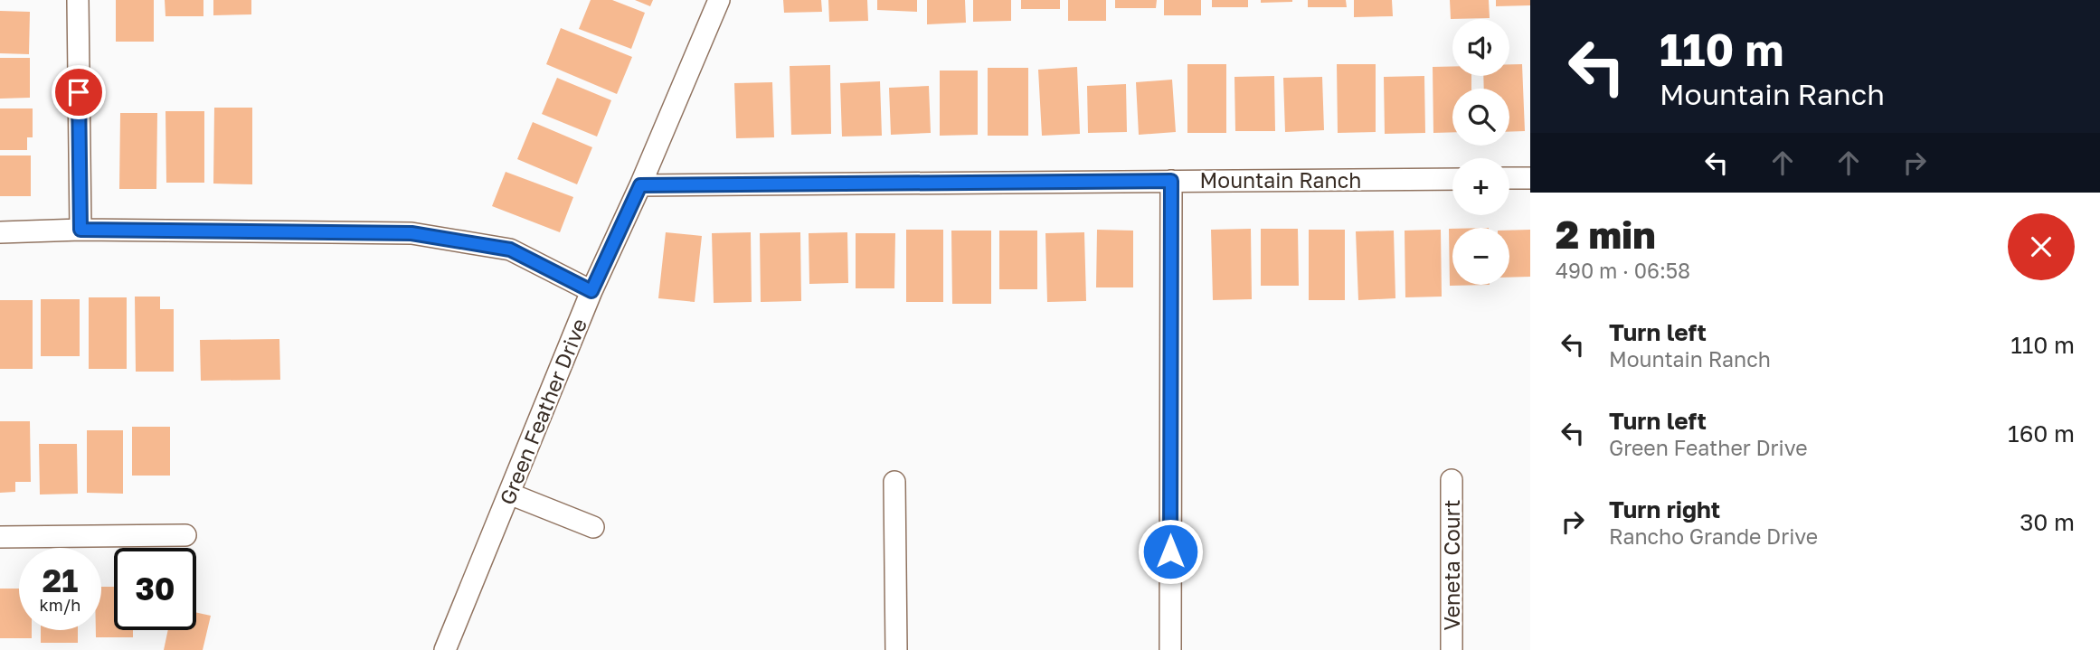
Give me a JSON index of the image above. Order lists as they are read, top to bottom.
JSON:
{
  "streets": {
    "street": ["Mountain Ranch", "Green Feather Drive", "Veneta Court"]
  },
  "crossings": [
    ["Mountain Ranch", "Green Feather Drive"]
  ],
  "page": {
    "turn": ["110 m", "Mountain Ranch"],
    "map_buttons": ["+", "−"],
    "heading": ["2 min", "490 m · 06:58"],
    "list": [
      {
        "name": "Turn left",
        "note": "Mountain Ranch",
        "value": "110 m"
      },
      {
        "name": "Turn left",
        "note": "Green Feather Drive",
        "value": "160 m"
      },
      {
        "name": "Turn right",
        "note": "Rancho Grande Drive",
        "value": "30 m"
      }
    ],
    "speed": "21 km/h",
    "limit": "30"
  }
}
